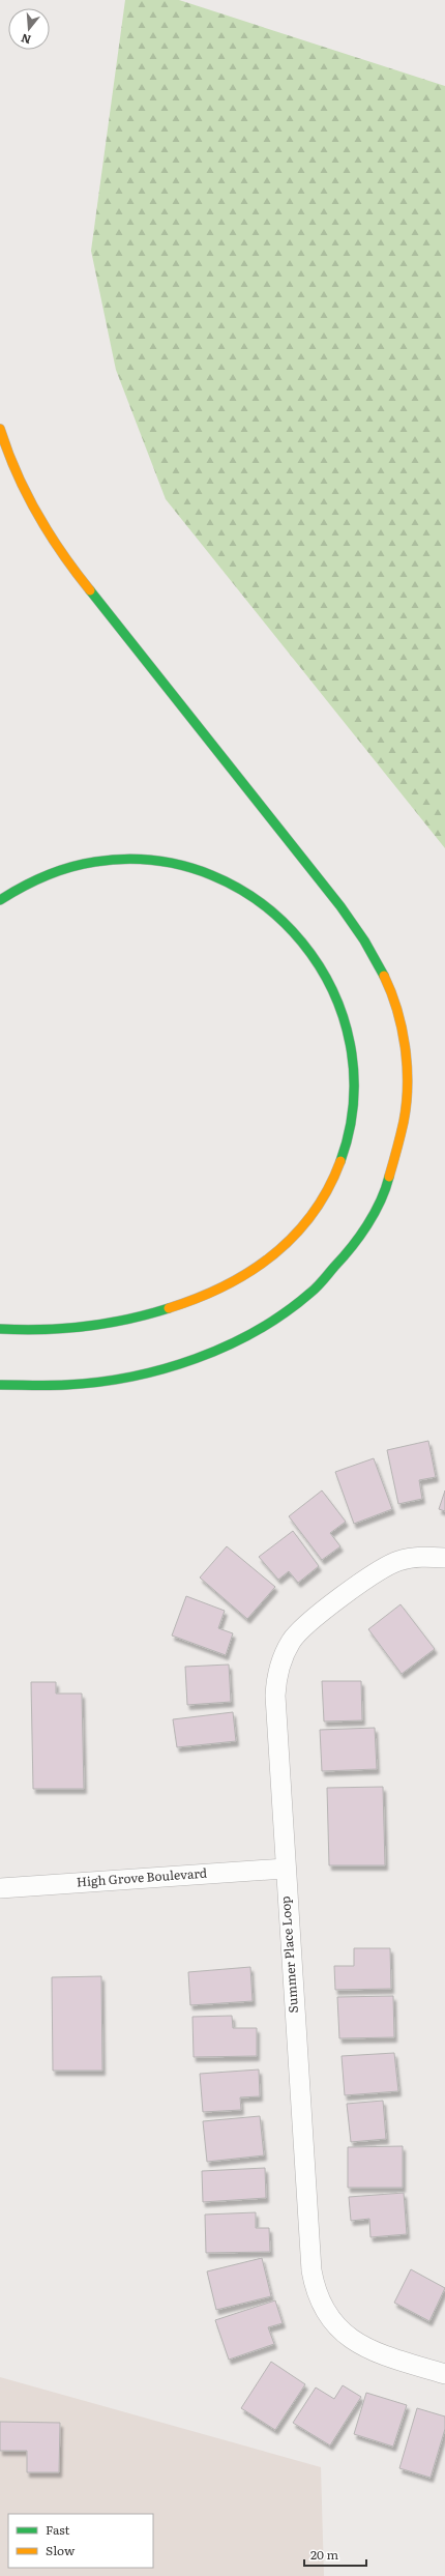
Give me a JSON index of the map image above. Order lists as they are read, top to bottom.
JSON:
{
  "streets": {
    "street": ["High Grove Boulevard", "Summer Place Loop"]
  },
  "crossings": [
    ["High Grove Boulevard", "Summer Place Loop"]
  ],
  "legend": ["Fast", "Slow"],
  "scale_bar": "20 m",
  "north": "bottom"
}
